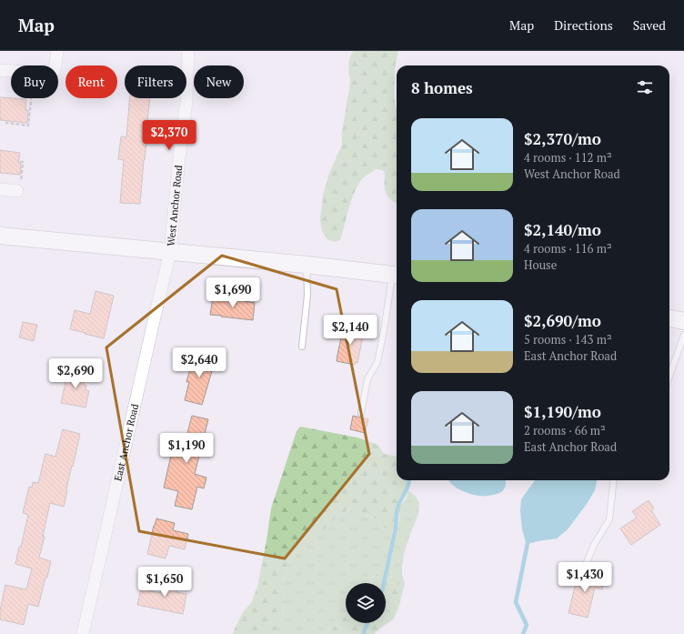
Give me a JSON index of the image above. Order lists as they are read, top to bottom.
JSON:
{
  "streets": {
    "street": ["West Anchor Road", "East Anchor Road"]
  },
  "crossings": [
    ["West Anchor Road", "East Anchor Road"]
  ],
  "page": {
    "header": "Map",
    "nav": ["Map", "Directions", "Saved"],
    "chip": [
      "Buy",
      "Rent",
      "Filters",
      "New"
    ],
    "heading": "8 homes",
    "list": [
      {
        "name": "$2,370/mo",
        "note": "4 rooms · 112 m² · West Anchor Road"
      },
      {
        "name": "$2,140/mo",
        "note": "4 rooms · 116 m² · House"
      },
      {
        "name": "$2,690/mo",
        "note": "5 rooms · 143 m² · East Anchor Road"
      },
      {
        "name": "$1,190/mo",
        "note": "2 rooms · 66 m² · East Anchor Road"
      }
    ],
    "price": [
      "$2,370",
      "$1,690",
      "$2,140",
      "$2,640",
      "$2,690",
      "$1,190",
      "$1,430",
      "$1,650"
    ]
  }
}
